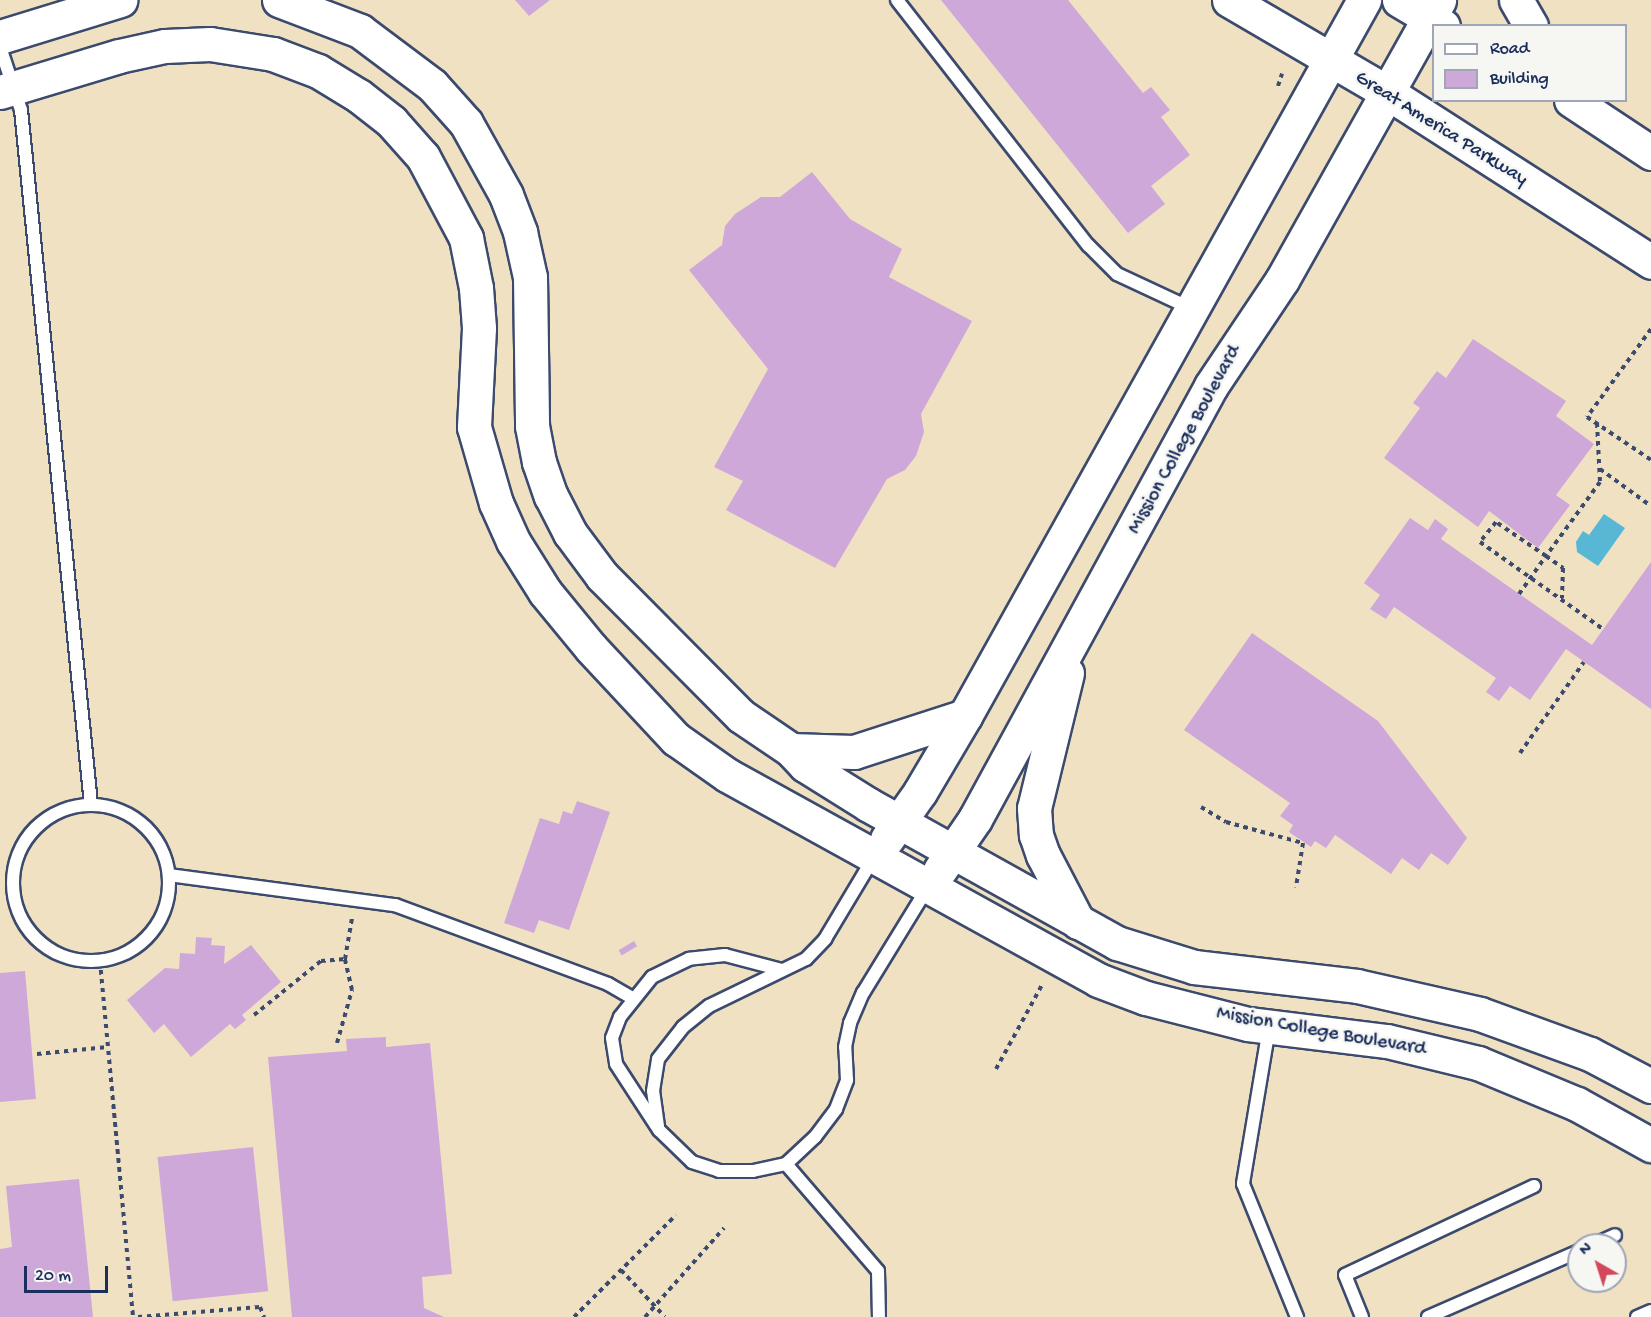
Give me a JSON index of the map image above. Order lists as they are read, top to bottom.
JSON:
{
  "streets": {
    "street": ["Great America Parkway", "Mission College Boulevard"]
  },
  "crossings": [
    ["Great America Parkway", "Mission College Boulevard"]
  ],
  "legend": ["Road", "Building"],
  "scale_bar": "20 m",
  "north": "top left"
}
